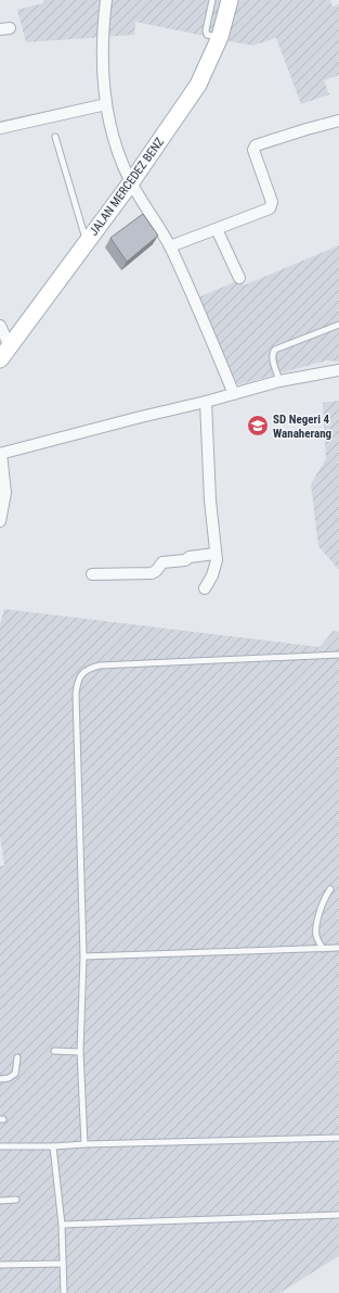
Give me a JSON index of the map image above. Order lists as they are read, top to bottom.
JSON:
{
  "streets": {
    "main road": ["JALAN MERCEDEZ BENZ"]
  },
  "places": {
    "school or university": ["SD Negeri 4 Wanaherang"]
  }
}
